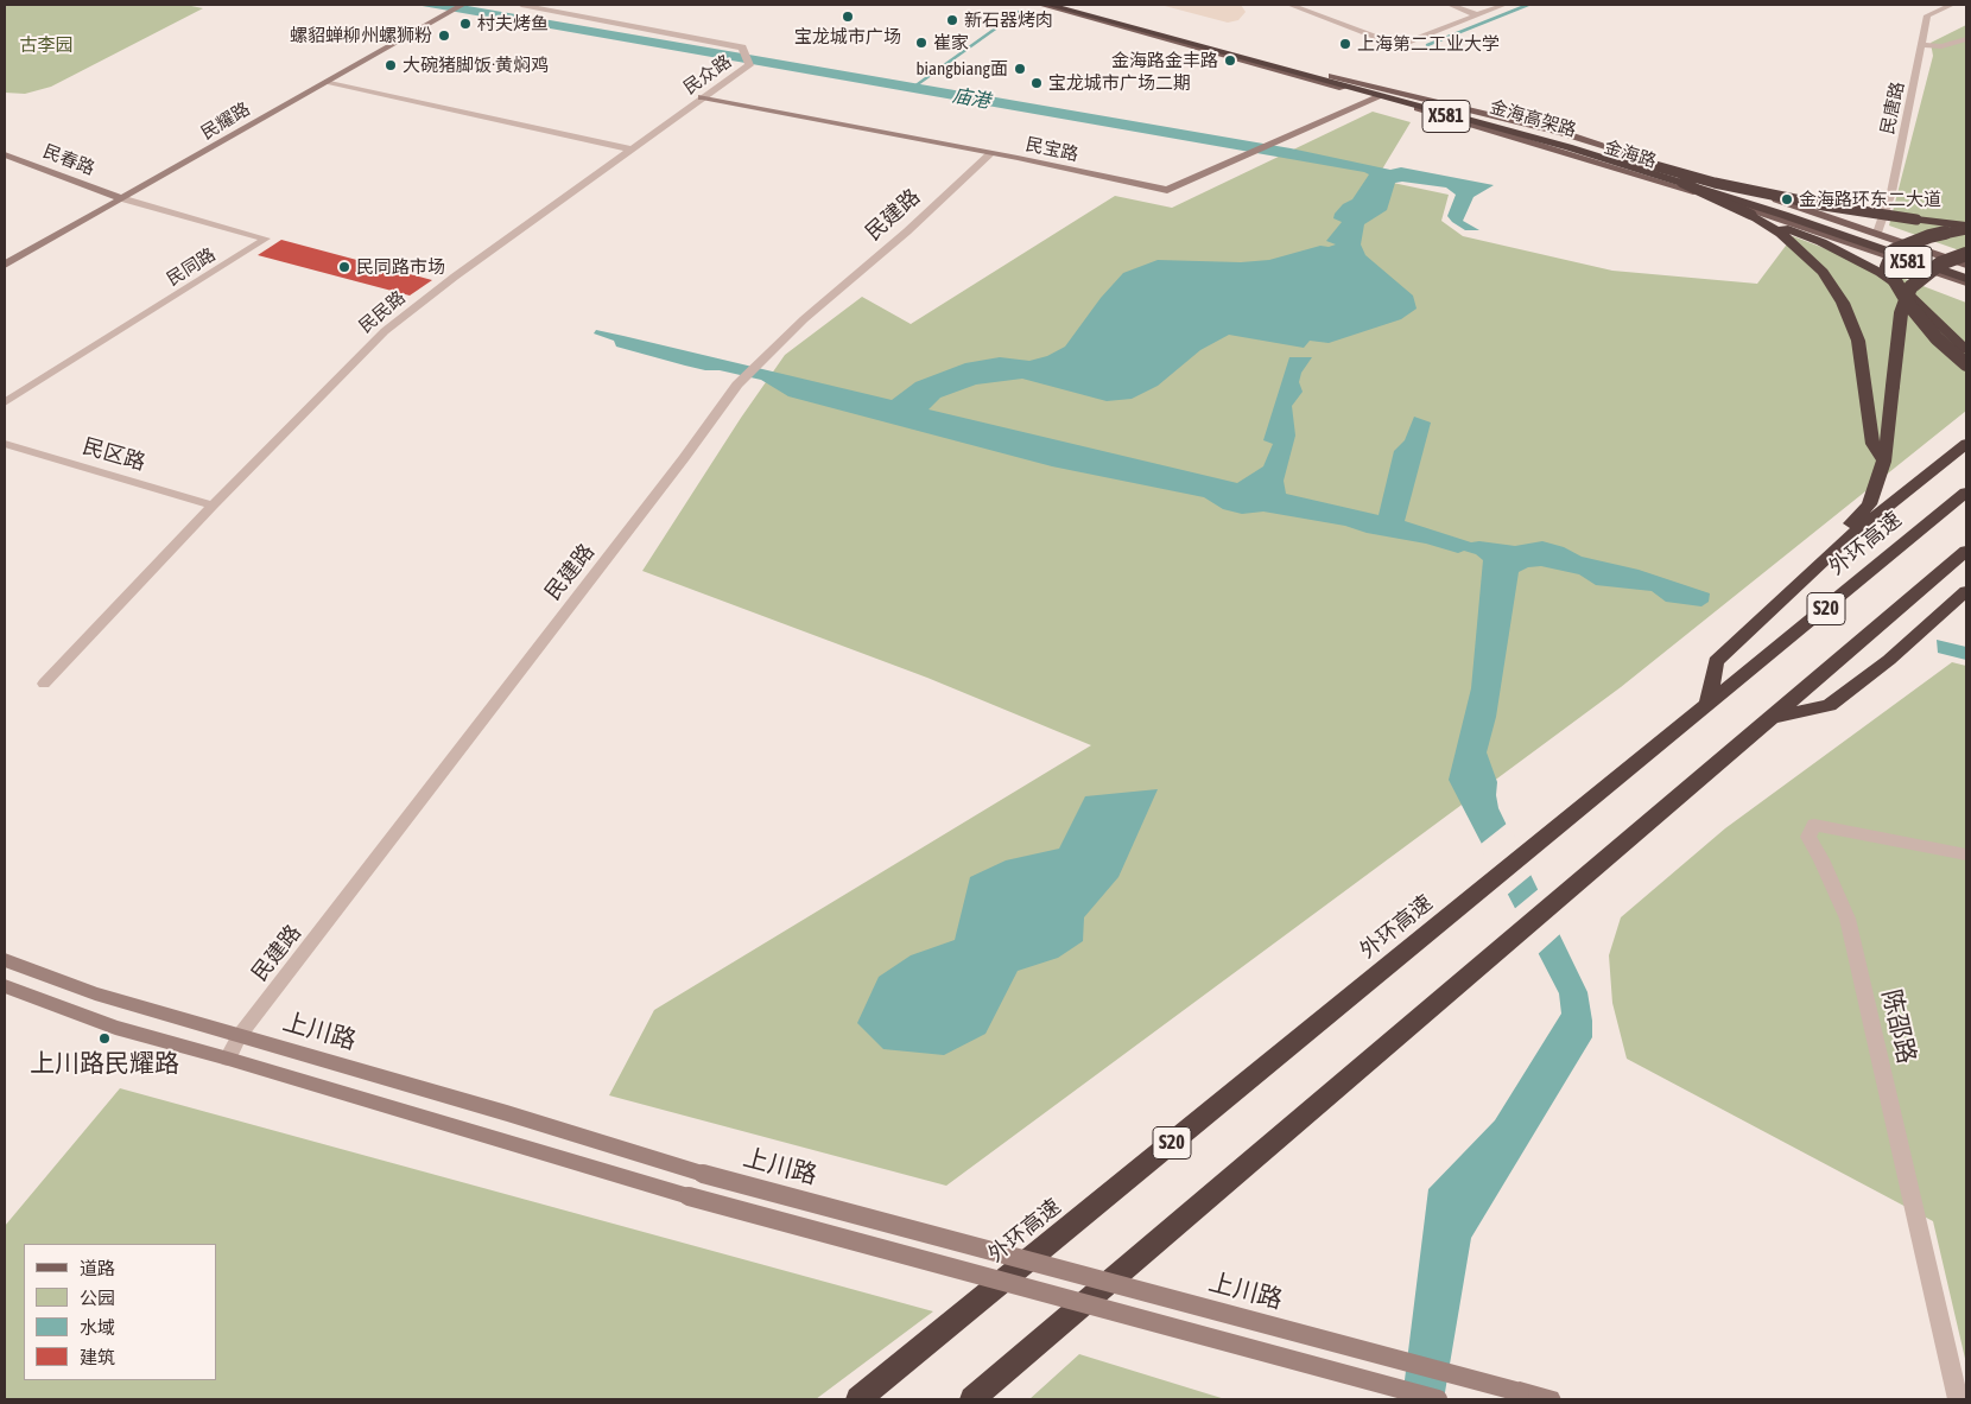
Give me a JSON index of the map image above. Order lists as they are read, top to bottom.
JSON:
{
  "streets": {
    "highway": ["金海高架路", "外环高速", "S20"],
    "main road": ["X581", "金海路"],
    "street": [
      "民众路",
      "民唐路",
      "民耀路",
      "民宝路",
      "民春路",
      "民建路",
      "民同路",
      "民民路",
      "民区路",
      "陈邵路",
      "上川路"
    ]
  },
  "crossings": [
    ["民众路", "民宝路"],
    ["民众路", "民民路"],
    ["民唐路", "金海路"],
    ["金海高架路", "金海路"],
    ["民耀路", "民春路"],
    ["民耀路", "民同路"],
    ["民宝路", "金海路"],
    ["民宝路", "民建路"],
    ["民春路", "民同路"],
    ["民建路", "上川路"],
    ["民民路", "民区路"]
  ],
  "water": ["庙港"],
  "parks": ["古李园"],
  "places": [
    "宝龙城市广场",
    "新石器烤肉",
    "村夫烤鱼",
    "螺貂蝉柳州螺狮粉",
    "崔家",
    "上海第二工业大学",
    "金海路金丰路",
    "大碗猪脚饭·黄焖鸡",
    "biangbiang面",
    "宝龙城市广场二期",
    "金海路环东二大道",
    "民同路市场",
    "上川路民耀路"
  ],
  "legend": [
    "道路",
    "公园",
    "水域",
    "建筑"
  ]
}
